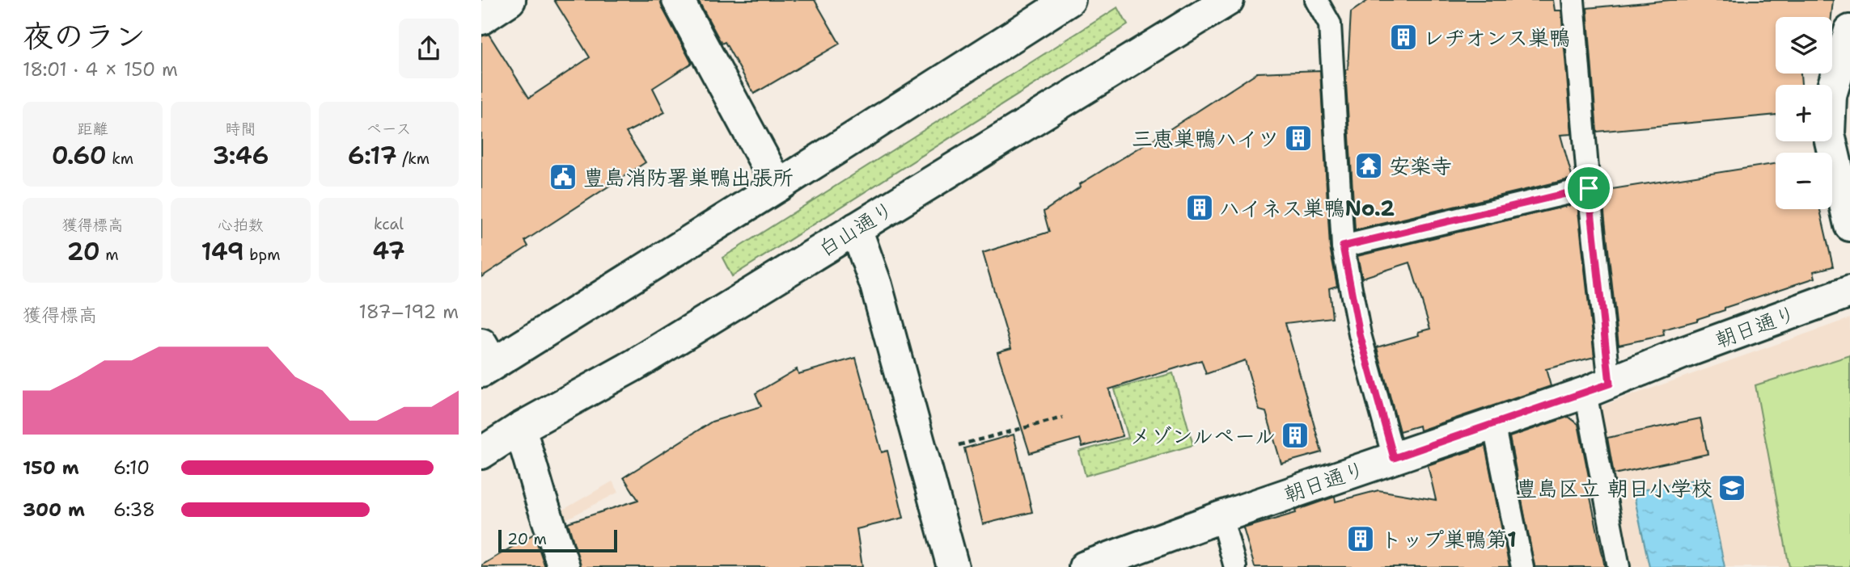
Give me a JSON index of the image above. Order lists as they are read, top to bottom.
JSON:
{
  "streets": {
    "main road": ["白山通り", "朝日通り"]
  },
  "places": {
    "building": [
      "レヂオンス巣鴨",
      "三恵巣鴨ハイツ",
      "ハイネス巣鴨No.2",
      "メゾンルペール",
      "トップ巣鴨第1"
    ],
    "temple": ["安楽寺"],
    "public building": ["豊島消防署巣鴨出張所"],
    "school or university": ["豊島区立 朝日小学校"]
  },
  "scale_bar": "20 m",
  "page": {
    "heading": ["夜のラン", "18:01 · 4 × 150 m"],
    "map_buttons": ["+", "−"],
    "stats": [
      ["距離", "0.60 km"],
      ["時間", "3:46"],
      ["ペース", "6:17 /km"],
      ["獲得標高", "20 m"],
      ["心拍数", "149 bpm"],
      ["kcal", "47"]
    ],
    "chart": ["獲得標高", "187–192 m"],
    "list": [
      {
        "name": "150 m",
        "note": "6:10"
      },
      {
        "name": "300 m",
        "note": "6:38"
      }
    ],
    "scale": "20 m"
  }
}
